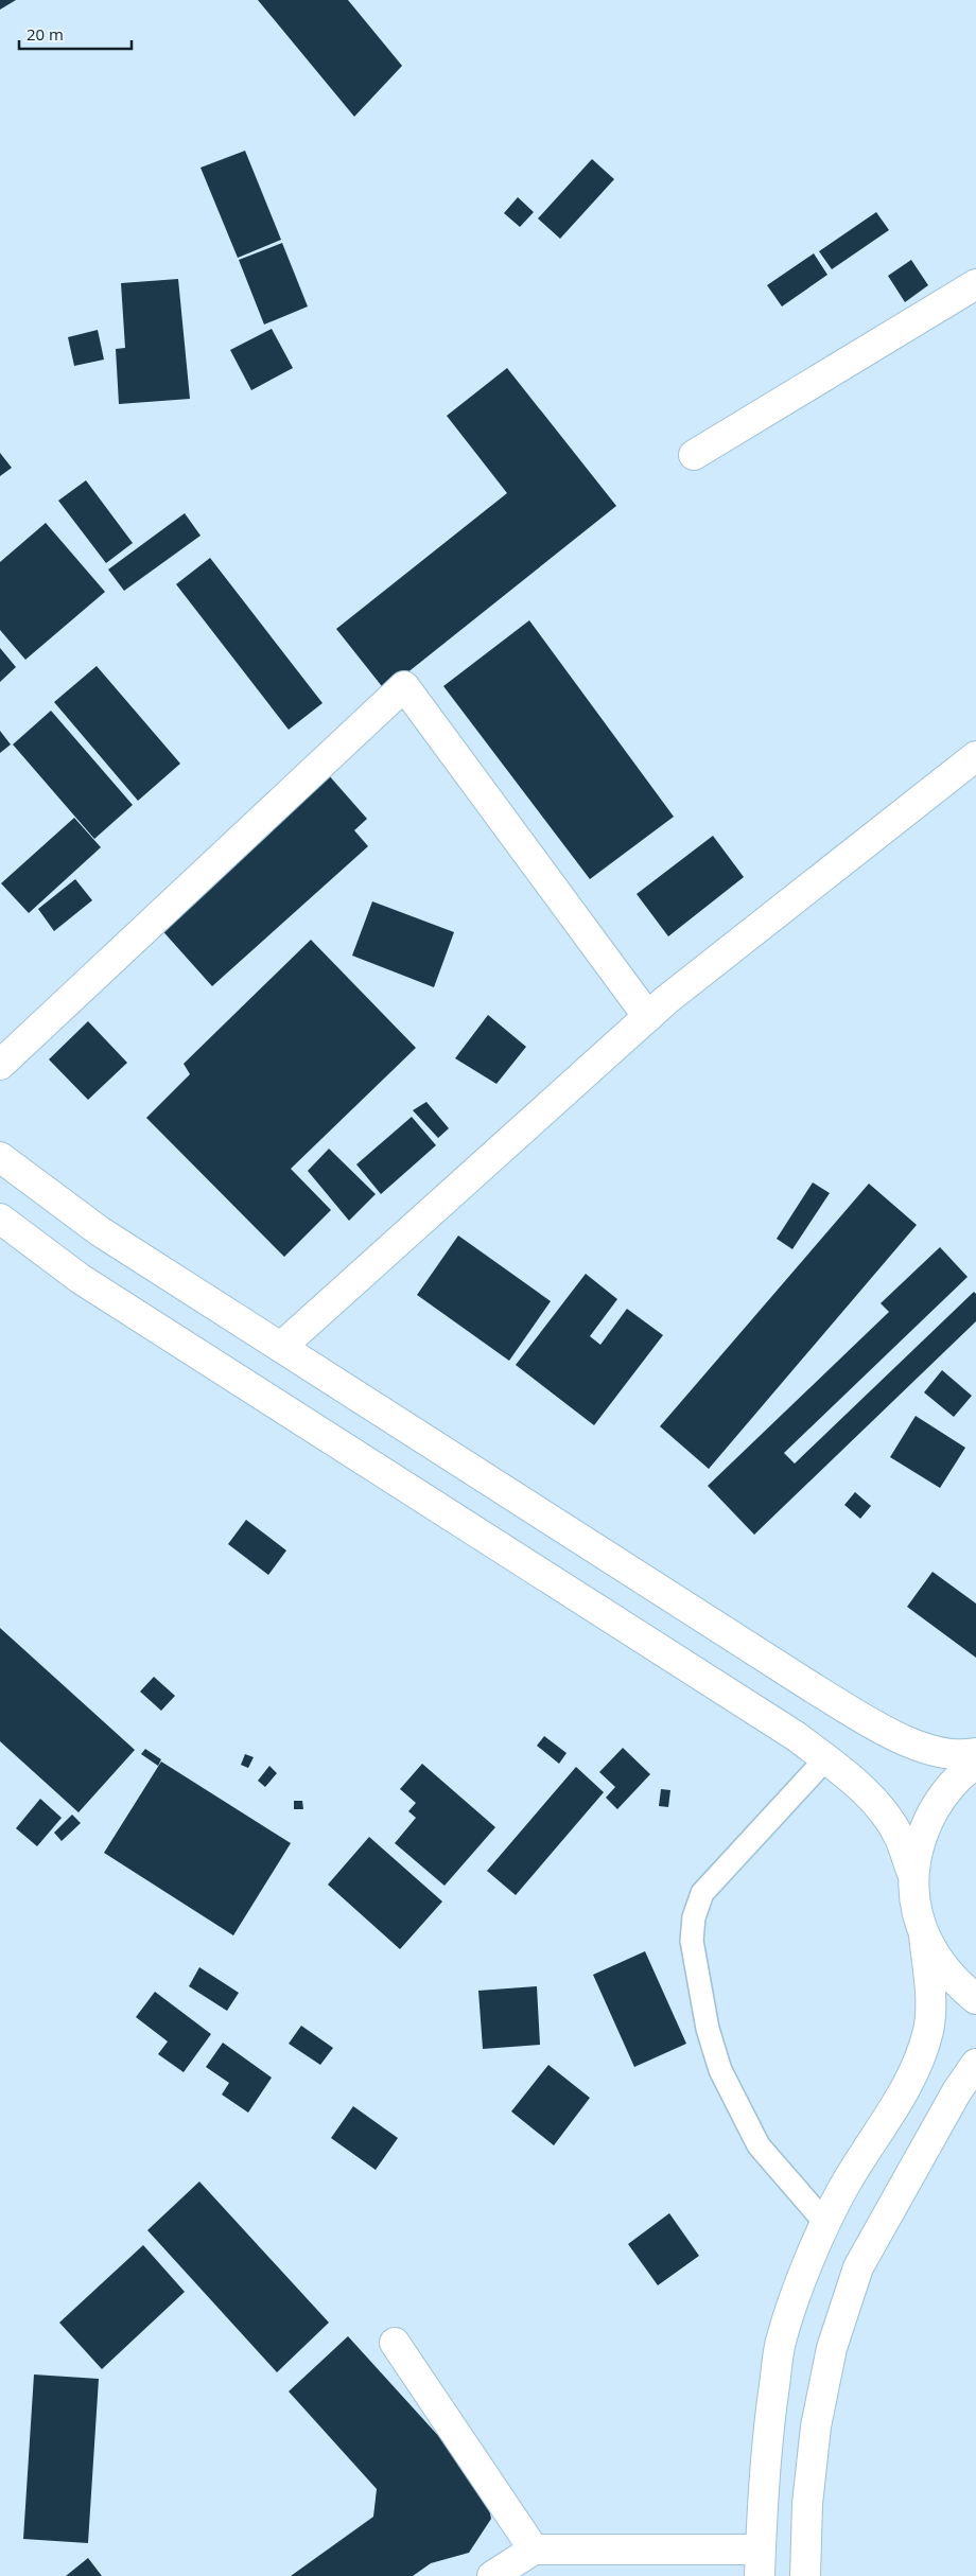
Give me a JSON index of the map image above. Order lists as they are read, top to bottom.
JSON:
{
  "scale_bar": "20 m"
}
